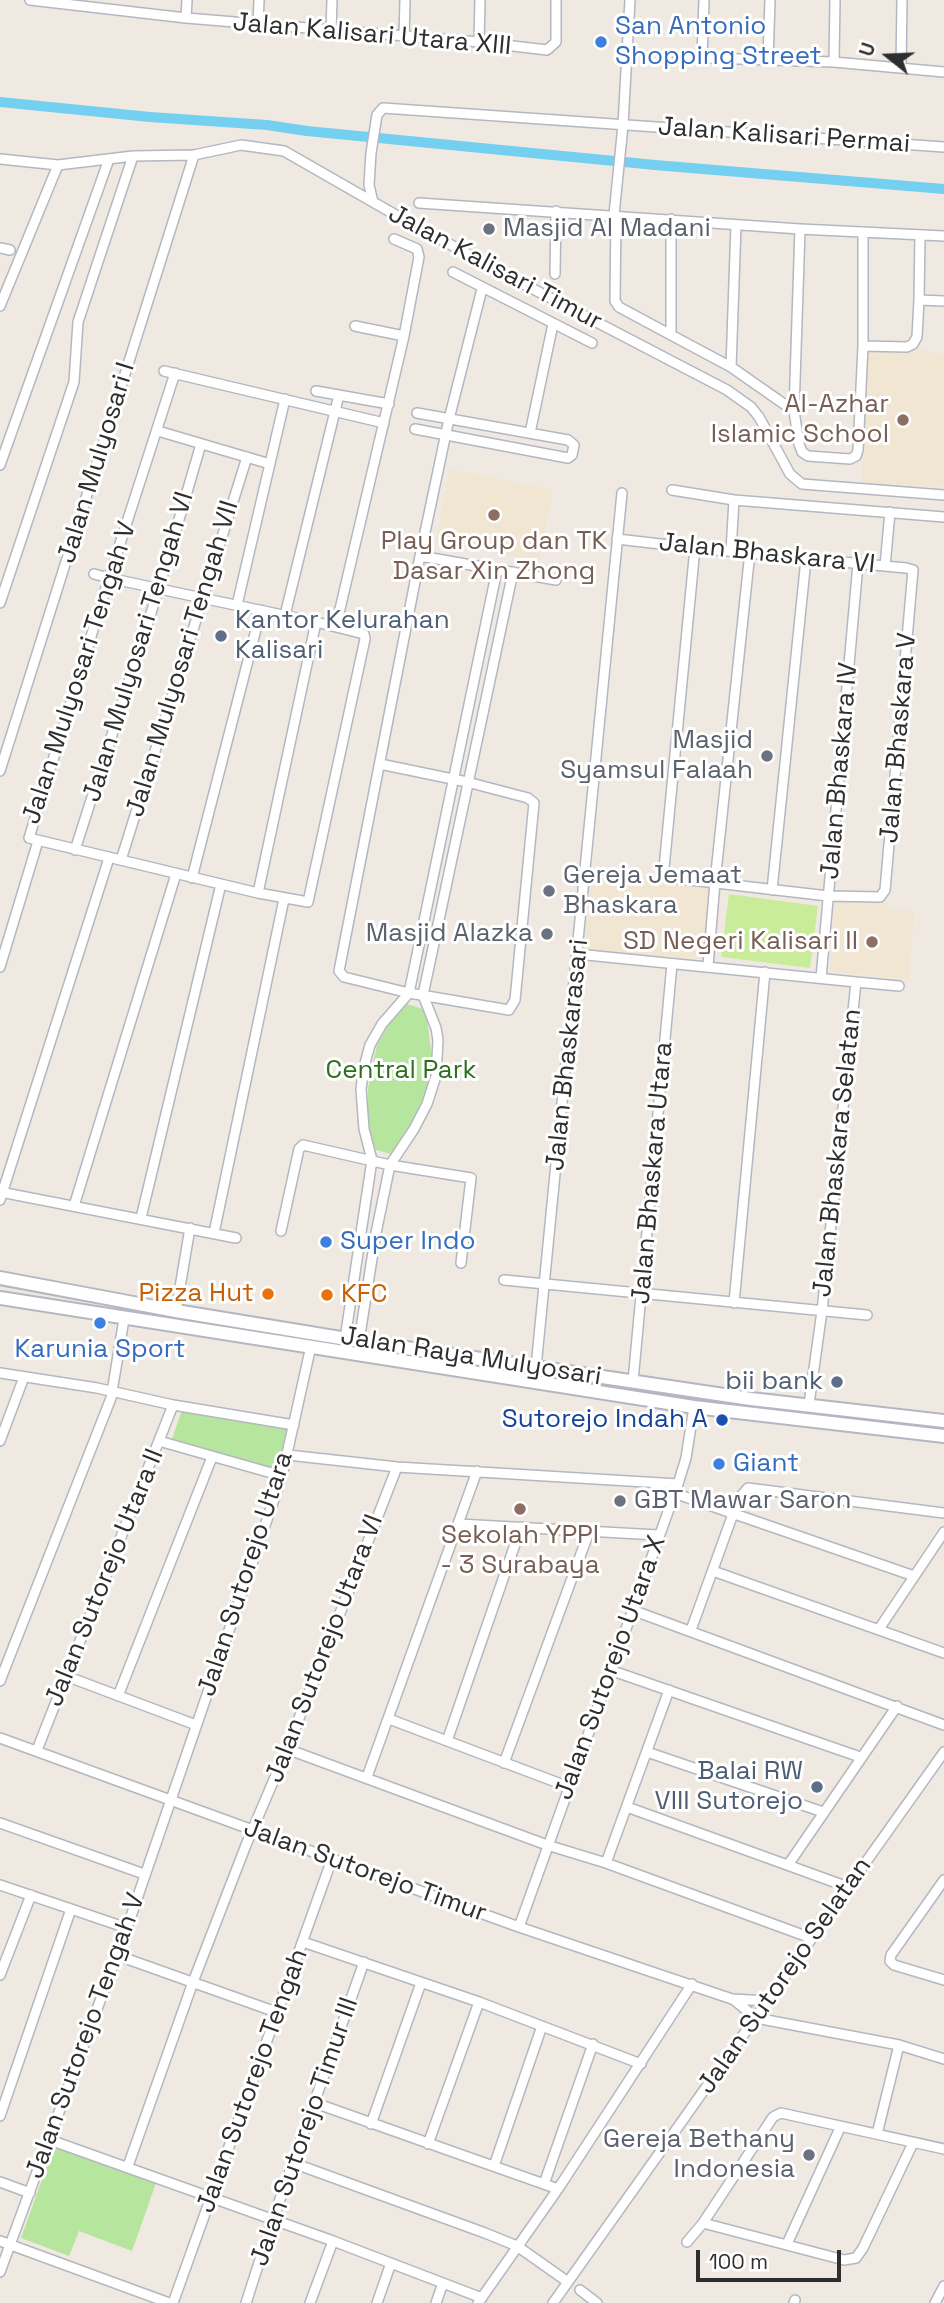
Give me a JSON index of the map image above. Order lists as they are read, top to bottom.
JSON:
{
  "streets": {
    "main road": ["Jalan Raya Mulyosari"],
    "street": [
      "Jalan Kalisari Utara XIII",
      "Jalan Kalisari Permai",
      "Jalan Kalisari Timur",
      "Jalan Mulyosari I",
      "Jalan Bhaskara VI",
      "Jalan Mulyosari Tengah VI",
      "Jalan Mulyosari Tengah VII",
      "Jalan Mulyosari Tengah V",
      "Jalan Bhaskara V",
      "Jalan Bhaskara IV",
      "Jalan Bhaskarasari",
      "Jalan Bhaskara Selatan",
      "Jalan Bhaskara Utara",
      "Jalan Sutorejo Utara",
      "Jalan Sutorejo Utara II",
      "Jalan Sutorejo Utara VI",
      "Jalan Sutorejo Utara X",
      "Jalan Sutorejo Timur",
      "Jalan Sutorejo Selatan",
      "Jalan Sutorejo Tengah V",
      "Jalan Sutorejo Tengah",
      "Jalan Sutorejo Timur III"
    ]
  },
  "crossings": [
    ["Jalan Kalisari Permai", "Jalan Kalisari Timur"],
    ["Jalan Kalisari Timur", "Jalan Mulyosari I"],
    ["Jalan Bhaskara VI", "Jalan Bhaskara V"],
    ["Jalan Bhaskara VI", "Jalan Bhaskara IV"],
    ["Jalan Bhaskara VI", "Jalan Bhaskarasari"],
    ["Jalan Bhaskara V", "Jalan Bhaskara IV"],
    ["Jalan Bhaskara IV", "Jalan Bhaskara Selatan"],
    ["Jalan Bhaskarasari", "Jalan Bhaskara Selatan"],
    ["Jalan Bhaskarasari", "Jalan Raya Mulyosari"],
    ["Jalan Bhaskara Selatan", "Jalan Bhaskara Utara"],
    ["Jalan Bhaskara Selatan", "Jalan Raya Mulyosari"],
    ["Jalan Bhaskara Utara", "Jalan Raya Mulyosari"],
    ["Jalan Raya Mulyosari", "Jalan Sutorejo Utara"],
    ["Jalan Raya Mulyosari", "Jalan Sutorejo Utara X"],
    ["Jalan Sutorejo Utara", "Jalan Sutorejo Timur"],
    ["Jalan Sutorejo Utara", "Jalan Sutorejo Tengah V"],
    ["Jalan Sutorejo Utara VI", "Jalan Sutorejo Timur"],
    ["Jalan Sutorejo Utara X", "Jalan Sutorejo Timur"],
    ["Jalan Sutorejo Timur", "Jalan Sutorejo Selatan"],
    ["Jalan Sutorejo Timur", "Jalan Sutorejo Tengah V"],
    ["Jalan Sutorejo Timur", "Jalan Sutorejo Tengah"]
  ],
  "parks": ["Central Park"],
  "places": [
    "San Antonio Shopping Street",
    "Masjid Al Madani",
    "Al-Azhar Islamic School",
    "Play Group dan TK Dasar Xin Zhong",
    "Kantor Kelurahan Kalisari",
    "Masjid Syamsul Falaah",
    "Gereja Jemaat Bhaskara",
    "Masjid Alazka",
    "SD Negeri Kalisari II",
    "Super Indo",
    "Pizza Hut",
    "KFC",
    "Karunia Sport",
    "bii bank",
    "Sutorejo Indah A",
    "Giant",
    "GBT Mawar Saron",
    "Sekolah YPPI - 3 Surabaya",
    "Balai RW VIII Sutorejo",
    "Gereja Bethany Indonesia"
  ],
  "scale_bar": "100 m",
  "north": "left"
}
